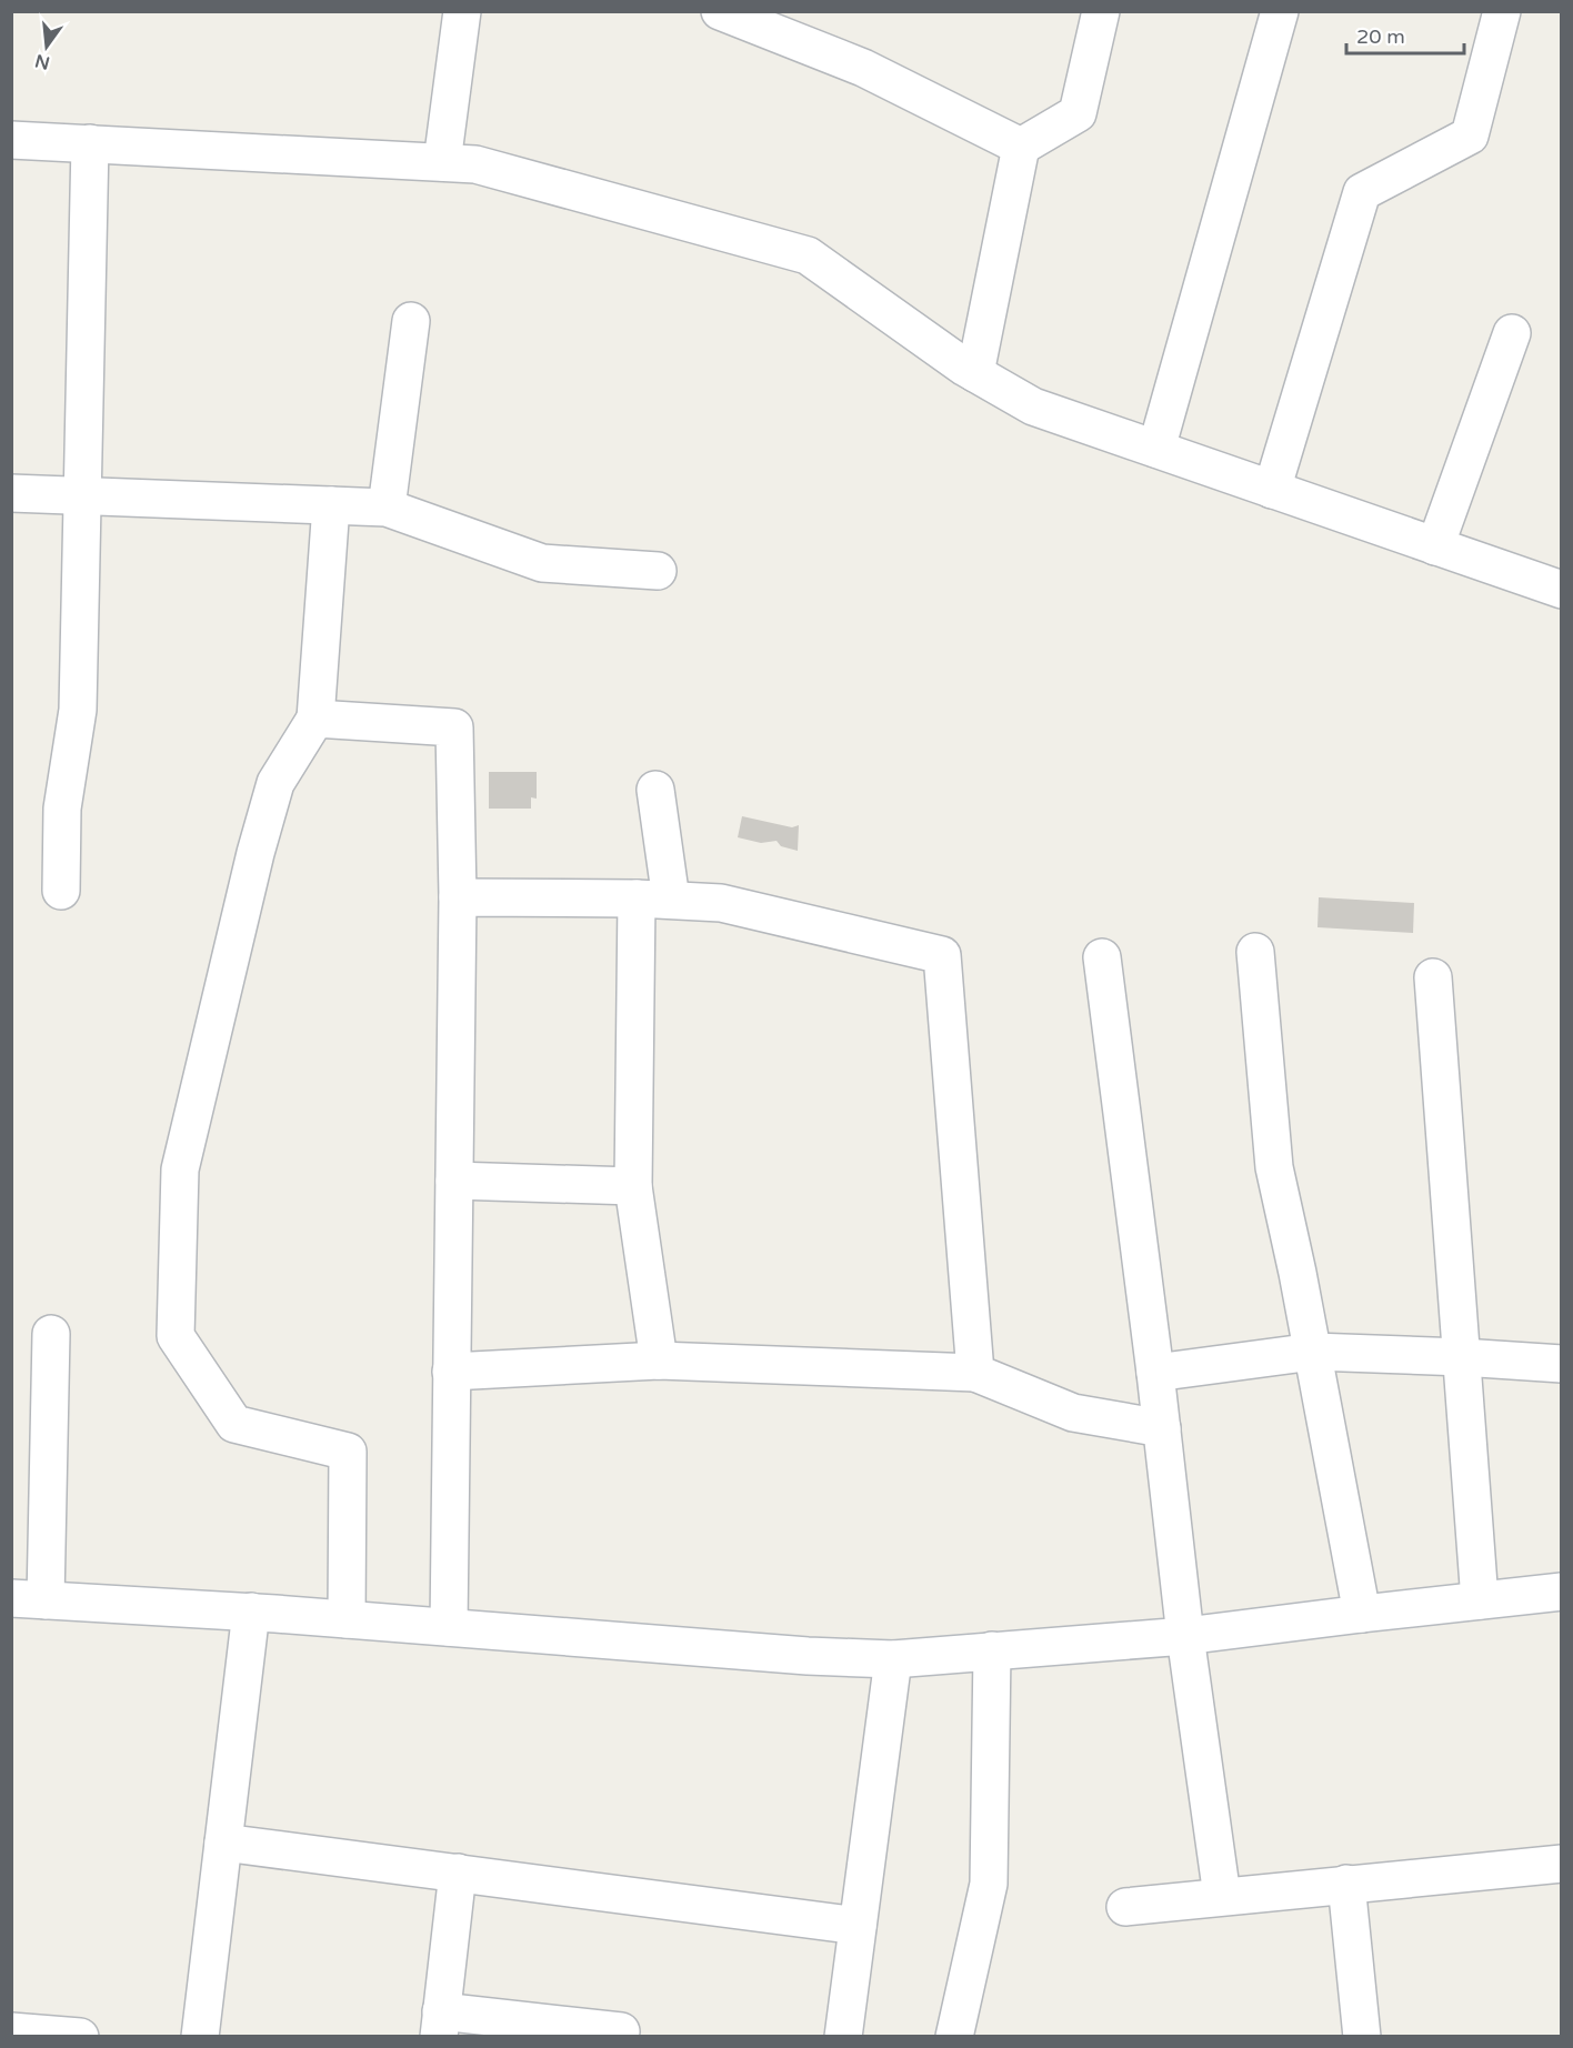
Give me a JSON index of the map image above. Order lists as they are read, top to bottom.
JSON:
{
  "scale_bar": "20 m",
  "north": "bottom"
}
